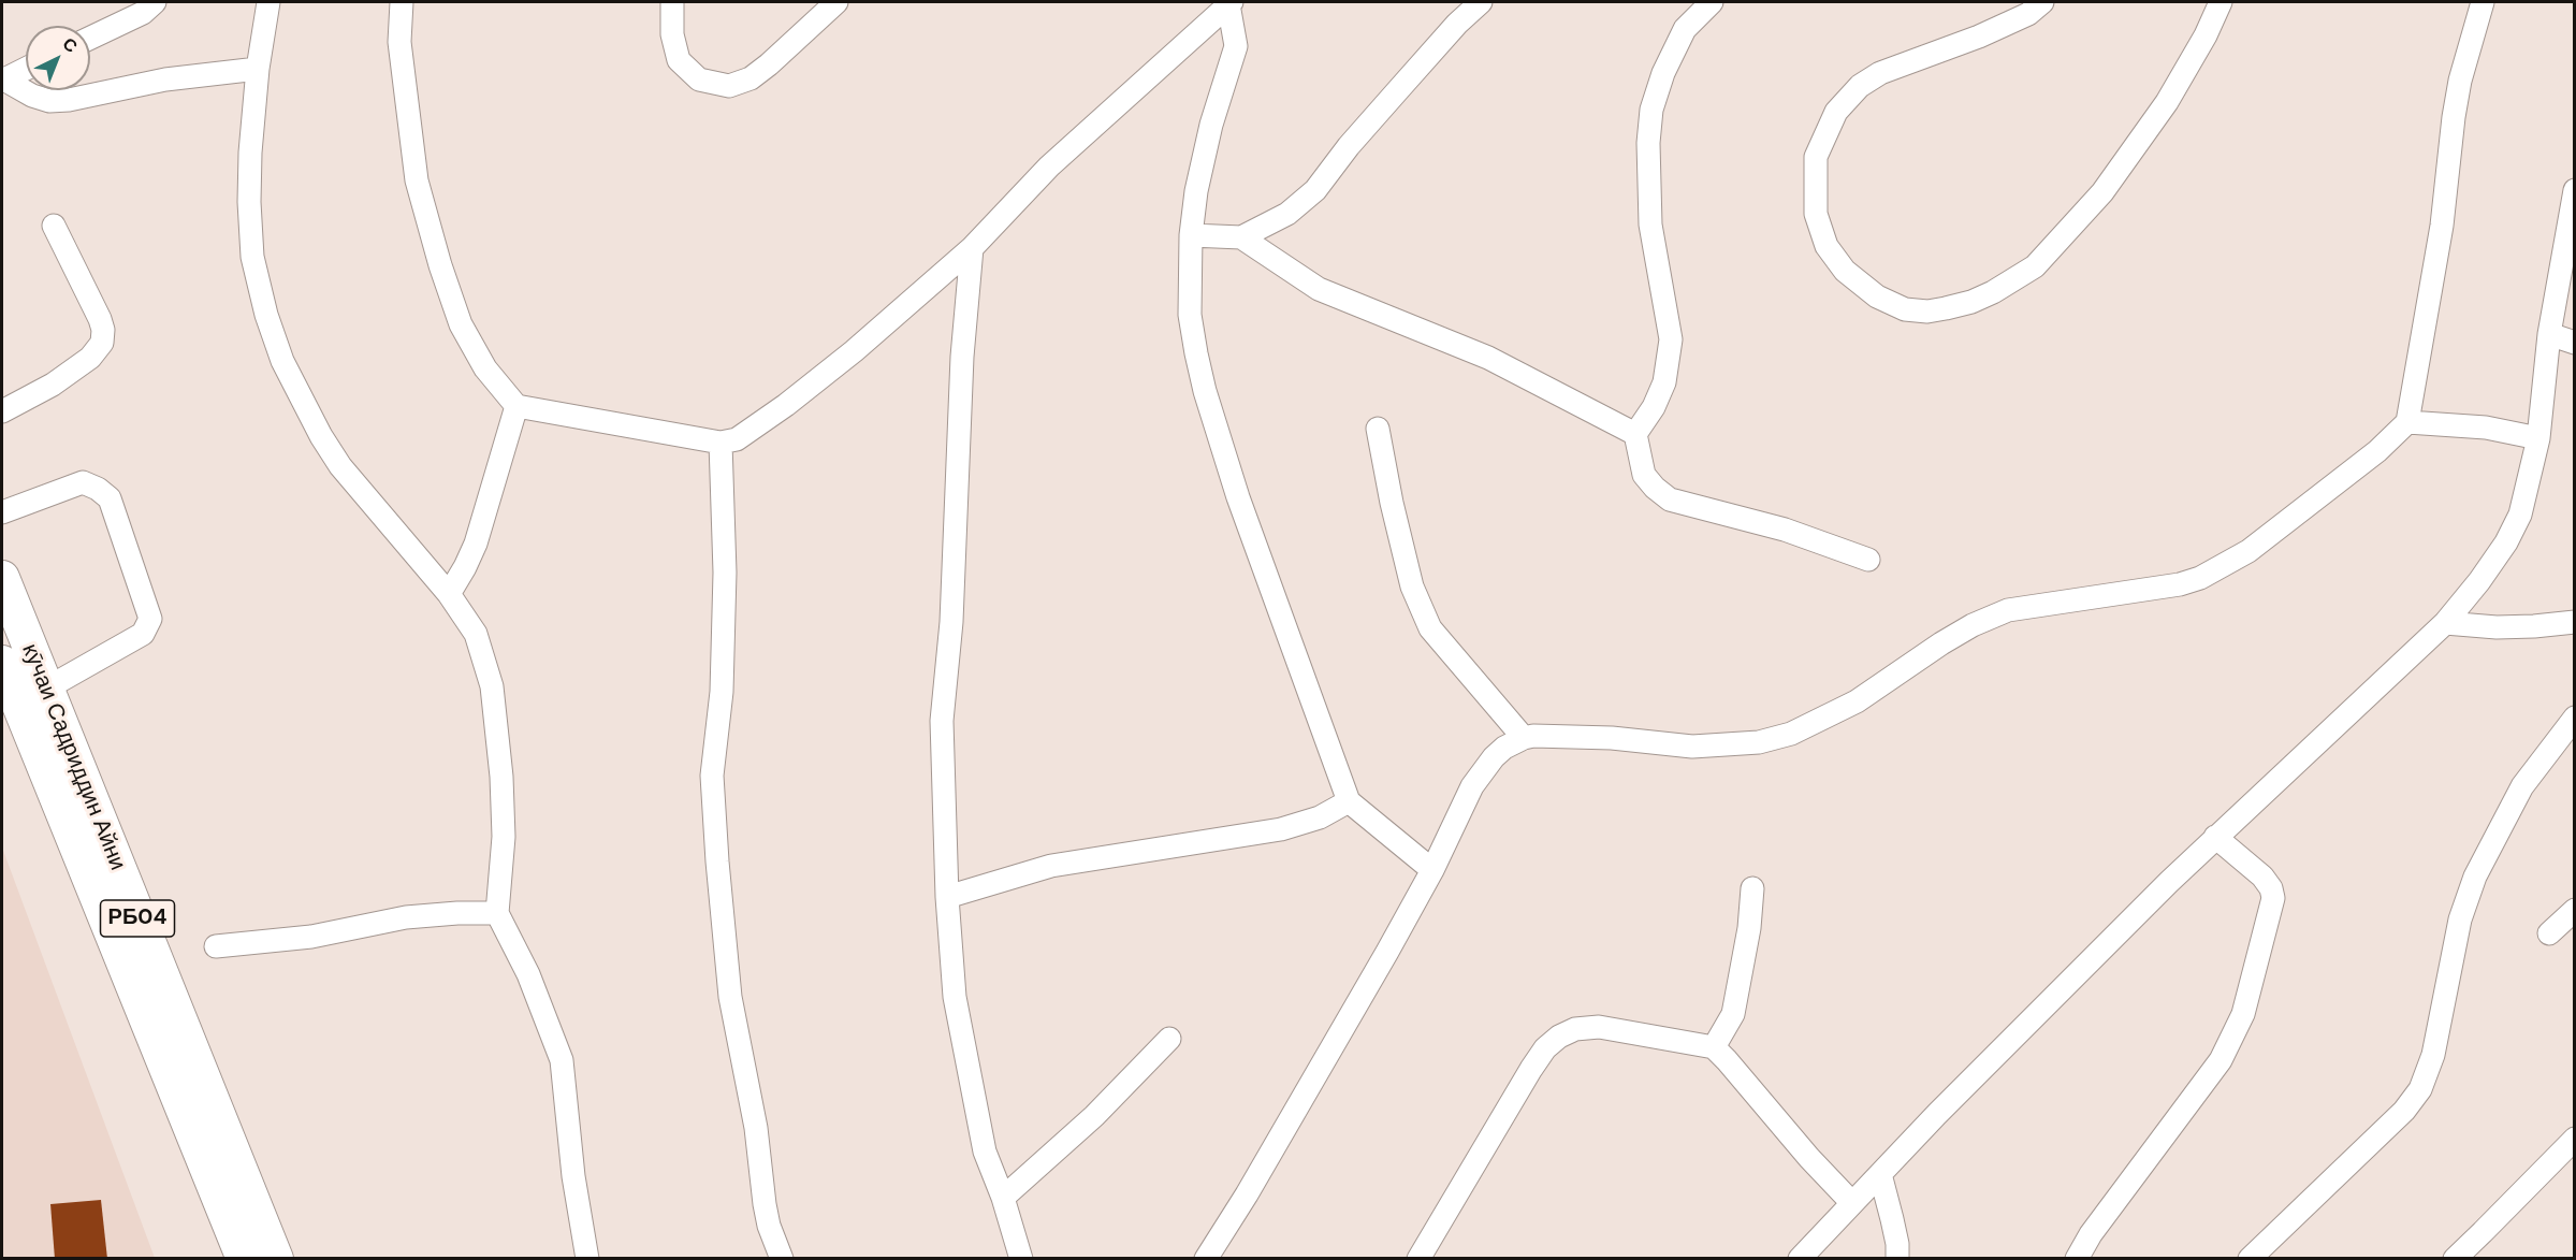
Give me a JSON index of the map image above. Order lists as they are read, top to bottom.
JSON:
{
  "streets": {
    "highway": ["кӯчаи Садриддин Айни", "РБ04"]
  },
  "north": "top right"
}
